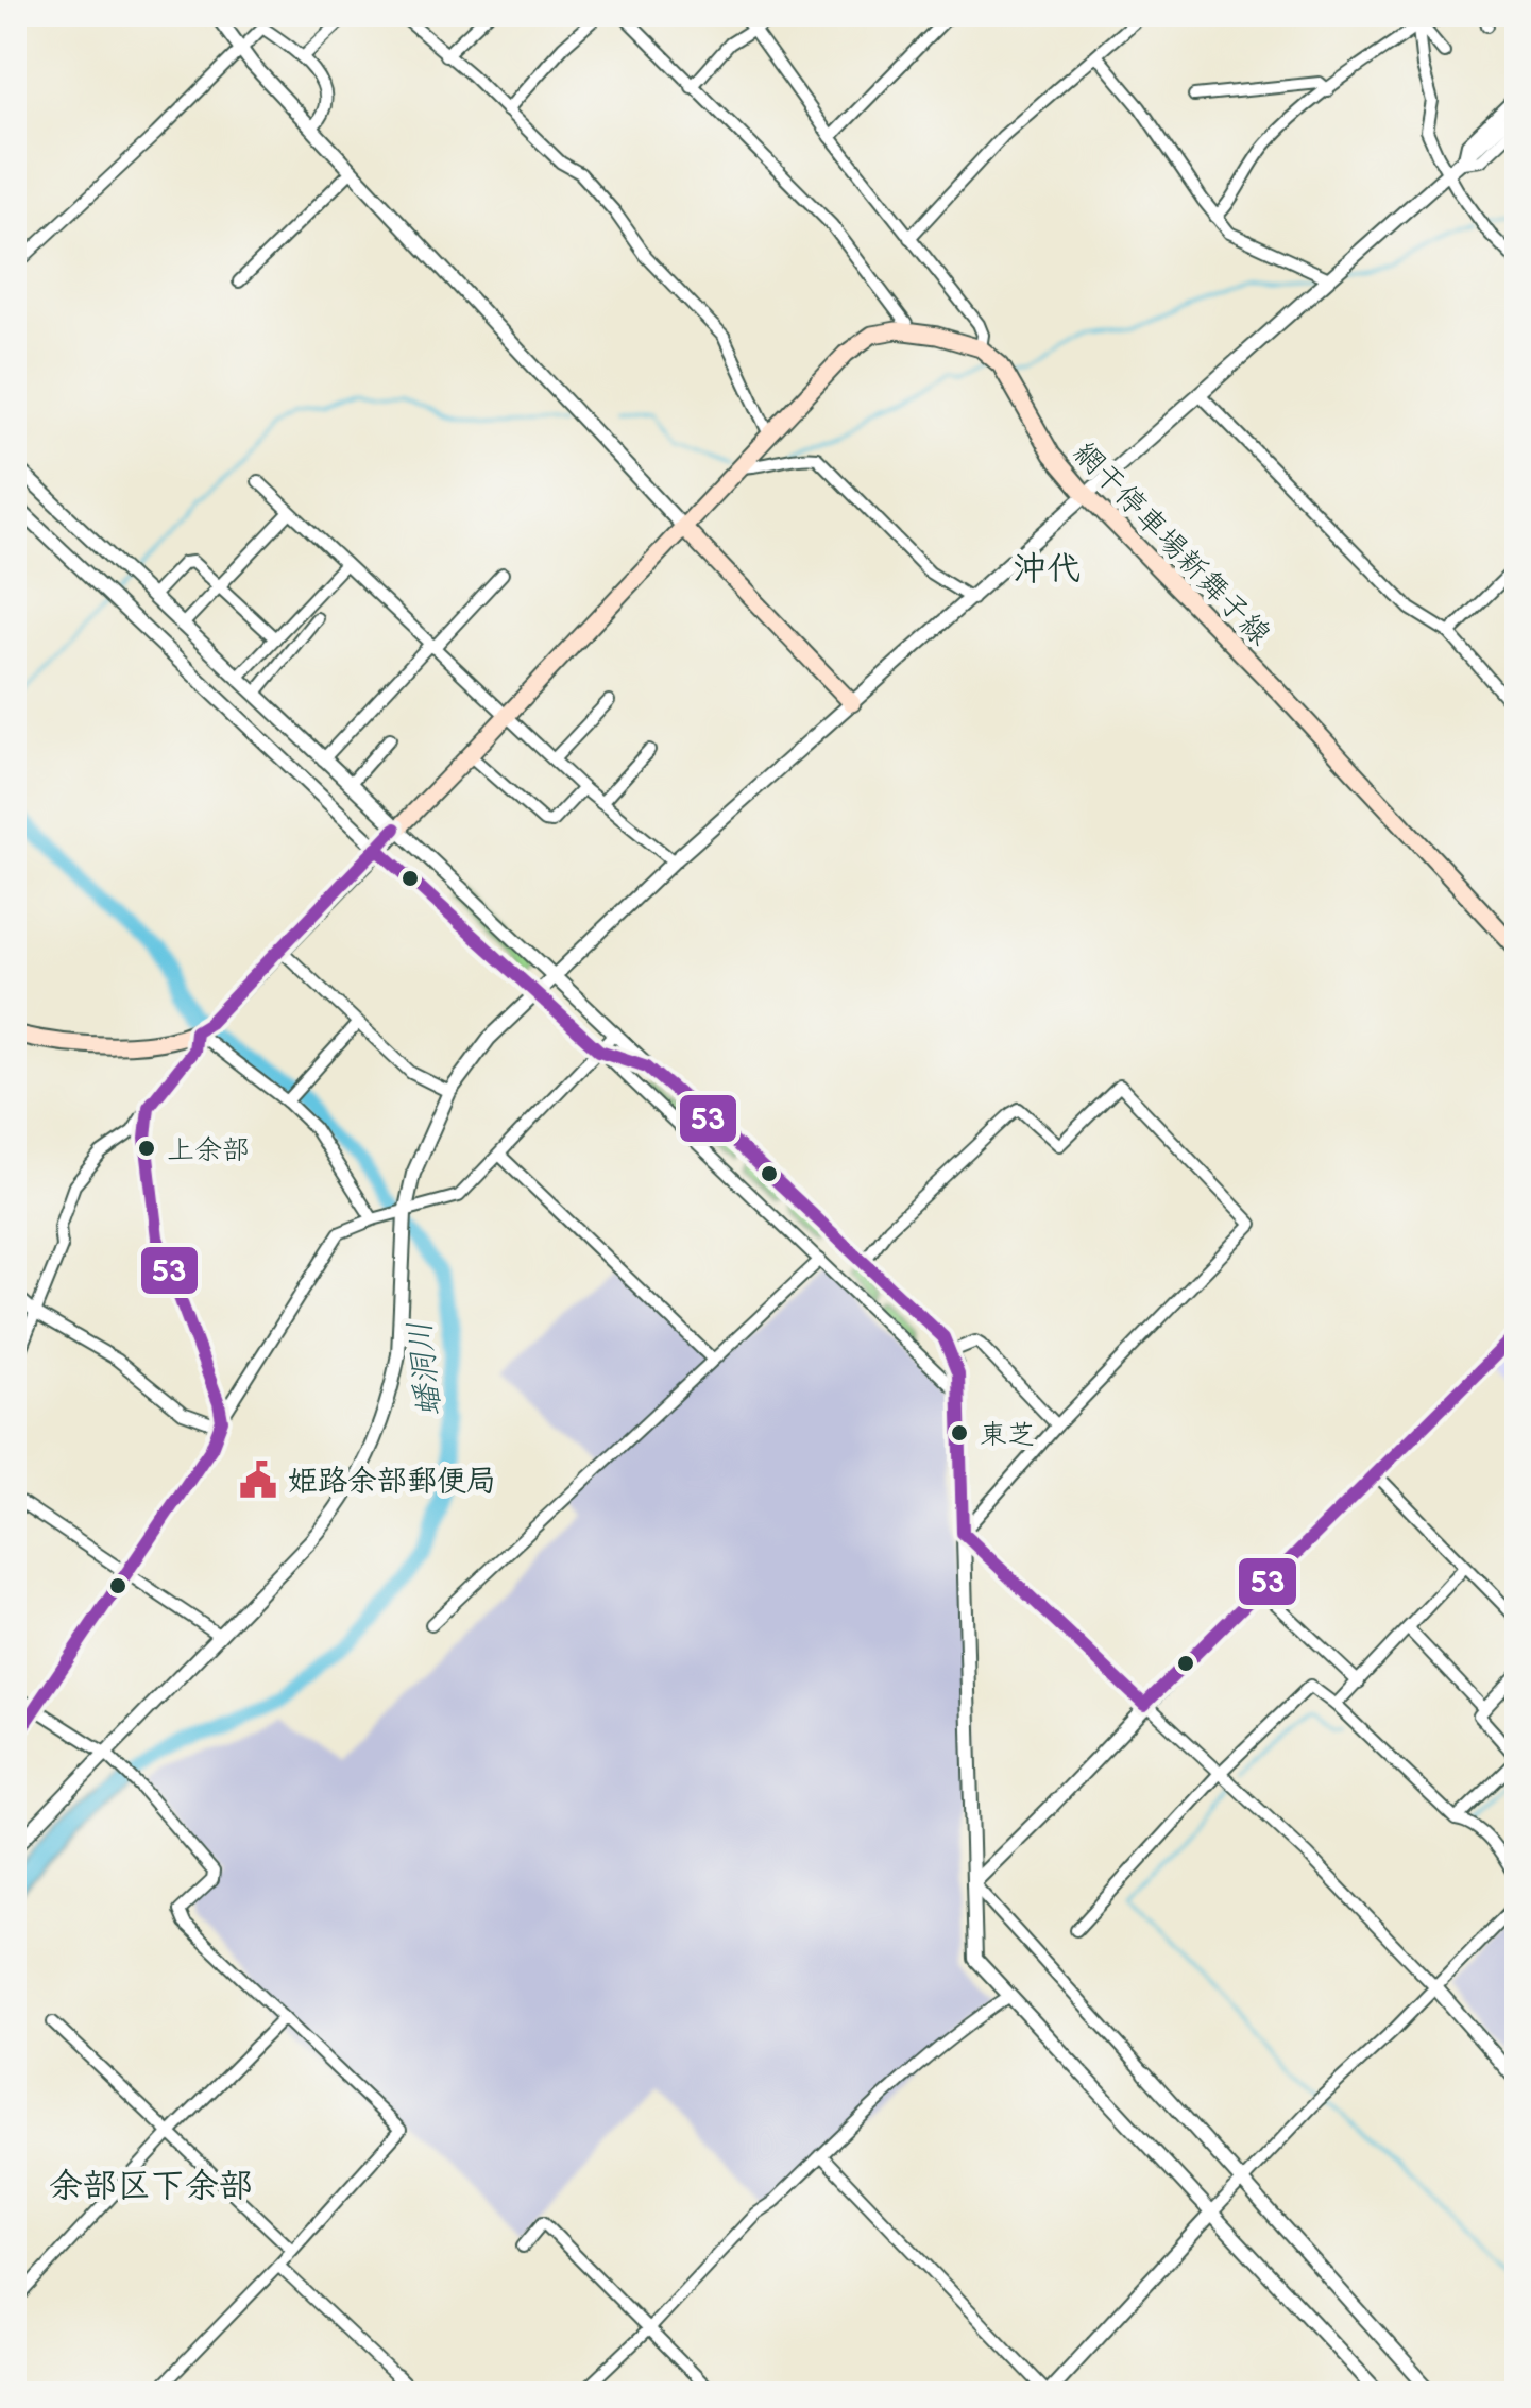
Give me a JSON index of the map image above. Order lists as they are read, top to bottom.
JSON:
{
  "streets": {
    "main road": ["網干停車場新舞子線"]
  },
  "districts": ["沖代", "余部区下余部"],
  "water": ["蟠洞川"],
  "places": {
    "other": ["上余部", "東芝"],
    "public building": ["姫路余部郵便局"]
  },
  "lines": ["transit line 53"]
}
